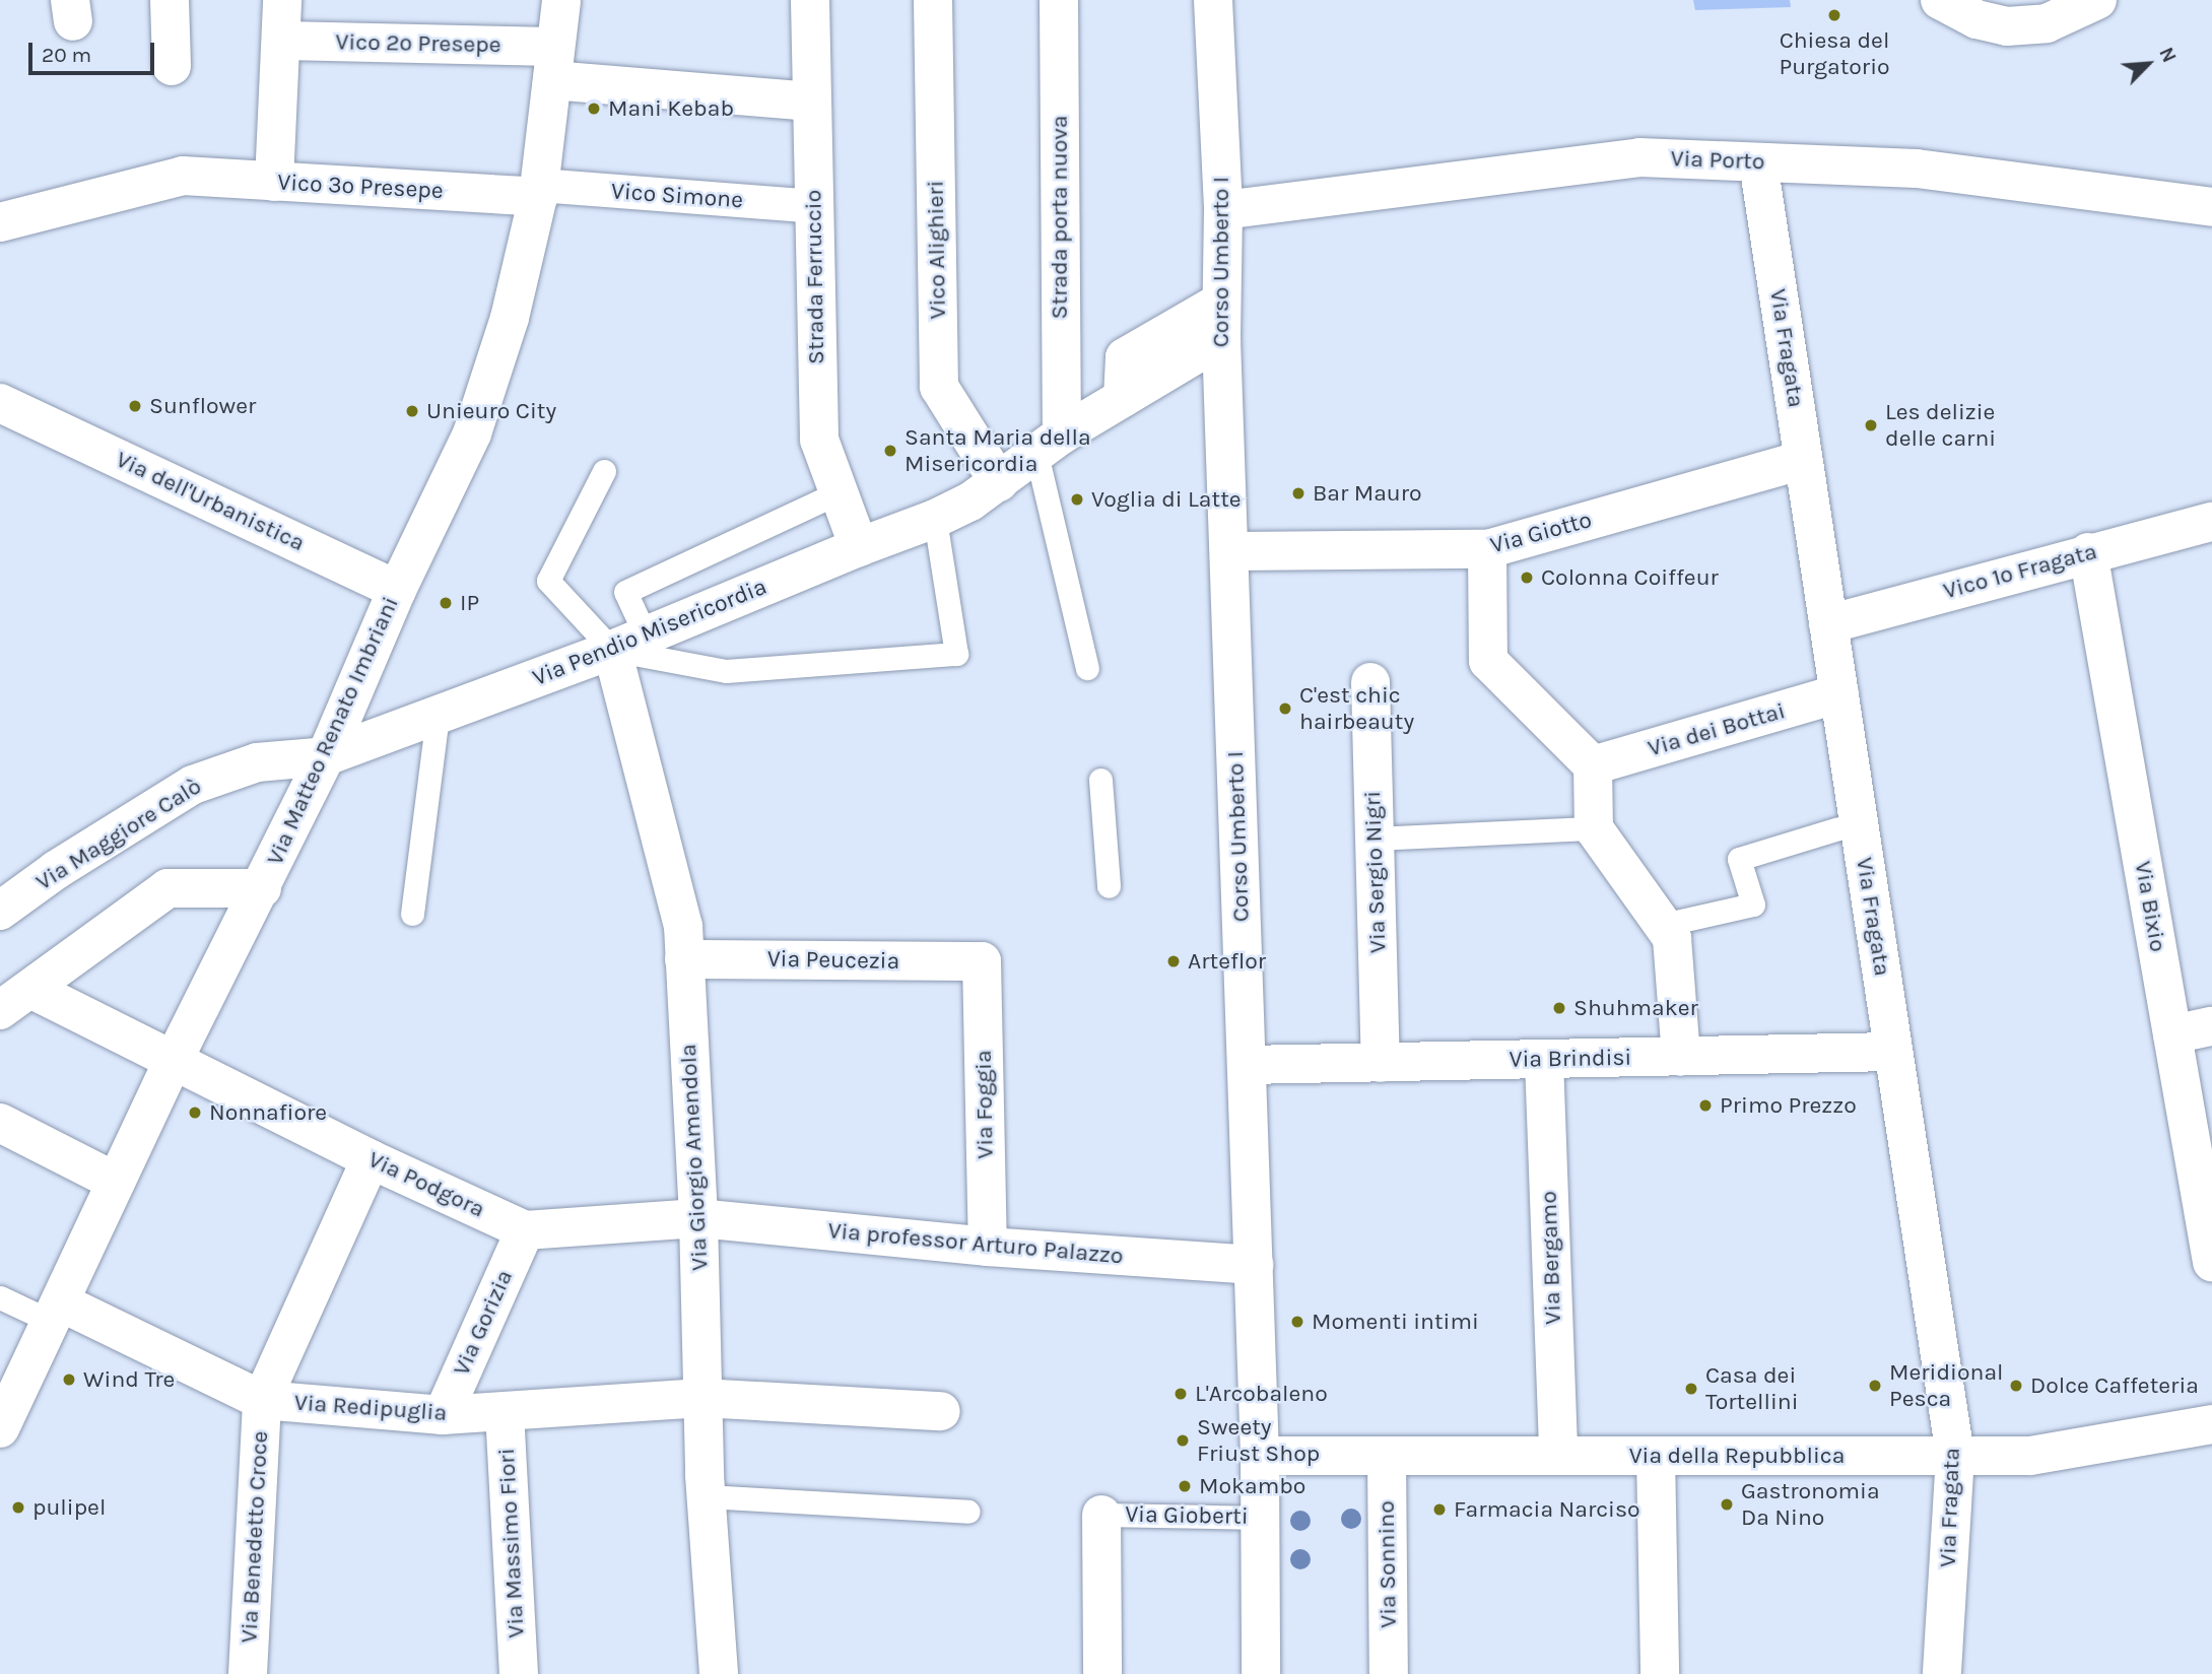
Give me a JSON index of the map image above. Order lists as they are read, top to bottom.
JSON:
{
  "streets": {
    "street": [
      "Vico 2º Presepe",
      "Via Porto",
      "Vico 3º Presepe",
      "Vico Simone",
      "Strada porta nuova",
      "Vico Alighieri",
      "Corso Umberto I",
      "Strada Ferruccio",
      "Via Fragata",
      "Via dell'Urbanistica",
      "Via Giotto",
      "Vico 1º Fragata",
      "Via Pendio Misericordia",
      "Via dei Bottai",
      "Via Matteo Renato Imbriani",
      "Via Maggiore Calò",
      "Via Sergio Nigri",
      "Via Bixio",
      "Via Peucezia",
      "Via Brindisi",
      "Via Foggia",
      "Via Giorgio Amendola",
      "Via Podgora",
      "Via professor Arturo Palazzo",
      "Via Bergamo",
      "Via Gorizia",
      "Via Redipuglia",
      "Via della Repubblica",
      "Via Gioberti",
      "Via Benedetto Croce",
      "Via Massimo Fiori",
      "Via Sonnino"
    ]
  },
  "crossings": [
    ["Vico 2º Presepe", "Strada Ferruccio"],
    ["Vico 2º Presepe", "Via Matteo Renato Imbriani"],
    ["Via Porto", "Corso Umberto I"],
    ["Via Porto", "Via Fragata"],
    ["Vico 3º Presepe", "Vico Simone"],
    ["Vico 3º Presepe", "Via Matteo Renato Imbriani"],
    ["Vico Simone", "Strada Ferruccio"],
    ["Vico Simone", "Via Matteo Renato Imbriani"],
    ["Strada porta nuova", "Via Pendio Misericordia"],
    ["Vico Alighieri", "Via Pendio Misericordia"],
    ["Corso Umberto I", "Via Giotto"],
    ["Corso Umberto I", "Via Pendio Misericordia"],
    ["Corso Umberto I", "Via Brindisi"],
    ["Corso Umberto I", "Via professor Arturo Palazzo"],
    ["Corso Umberto I", "Via della Repubblica"],
    ["Corso Umberto I", "Via Gioberti"],
    ["Strada Ferruccio", "Via Pendio Misericordia"],
    ["Via Fragata", "Via Giotto"],
    ["Via Fragata", "Vico 1º Fragata"],
    ["Via Fragata", "Via dei Bottai"],
    ["Via Fragata", "Via Brindisi"],
    ["Via Fragata", "Via della Repubblica"],
    ["Via dell'Urbanistica", "Via Matteo Renato Imbriani"],
    ["Vico 1º Fragata", "Via Bixio"],
    ["Via Pendio Misericordia", "Via Matteo Renato Imbriani"],
    ["Via Pendio Misericordia", "Via Maggiore Calò"],
    ["Via Pendio Misericordia", "Via Giorgio Amendola"],
    ["Via Matteo Renato Imbriani", "Via Maggiore Calò"],
    ["Via Matteo Renato Imbriani", "Via Podgora"],
    ["Via Matteo Renato Imbriani", "Via Redipuglia"],
    ["Via Sergio Nigri", "Via Brindisi"],
    ["Via Peucezia", "Via Foggia"],
    ["Via Peucezia", "Via Giorgio Amendola"],
    ["Via Brindisi", "Via Bergamo"],
    ["Via Foggia", "Via professor Arturo Palazzo"],
    ["Via Giorgio Amendola", "Via Podgora"],
    ["Via Giorgio Amendola", "Via professor Arturo Palazzo"],
    ["Via Giorgio Amendola", "Via Redipuglia"],
    ["Via Podgora", "Via professor Arturo Palazzo"],
    ["Via Podgora", "Via Gorizia"],
    ["Via Bergamo", "Via della Repubblica"],
    ["Via Gorizia", "Via Redipuglia"],
    ["Via Redipuglia", "Via Benedetto Croce"],
    ["Via Redipuglia", "Via Massimo Fiori"],
    ["Via della Repubblica", "Via Sonnino"]
  ],
  "places": [
    "Chiesa del Purgatorio",
    "Mani Kebab",
    "Sunflower",
    "Unieuro City",
    "Les delizie delle carni",
    "Santa Maria della Misericordia",
    "Bar Mauro",
    "Voglia di Latte",
    "Colonna Coiffeur",
    "IP",
    "C'est chic hairbeauty",
    "Arteflor",
    "Shuhmaker",
    "Primo Prezzo",
    "Nonnafiore",
    "Momenti intimi",
    "Wind Tre",
    "Meridional Pesca",
    "Dolce Caffeteria",
    "Casa dei Tortellini",
    "L'Arcobaleno",
    "Sweety Friust Shop",
    "Mokambo",
    "Gastronomia Da Nino",
    "pulipel",
    "Farmacia Narciso"
  ],
  "scale_bar": "20 m",
  "north": "top right"
}
